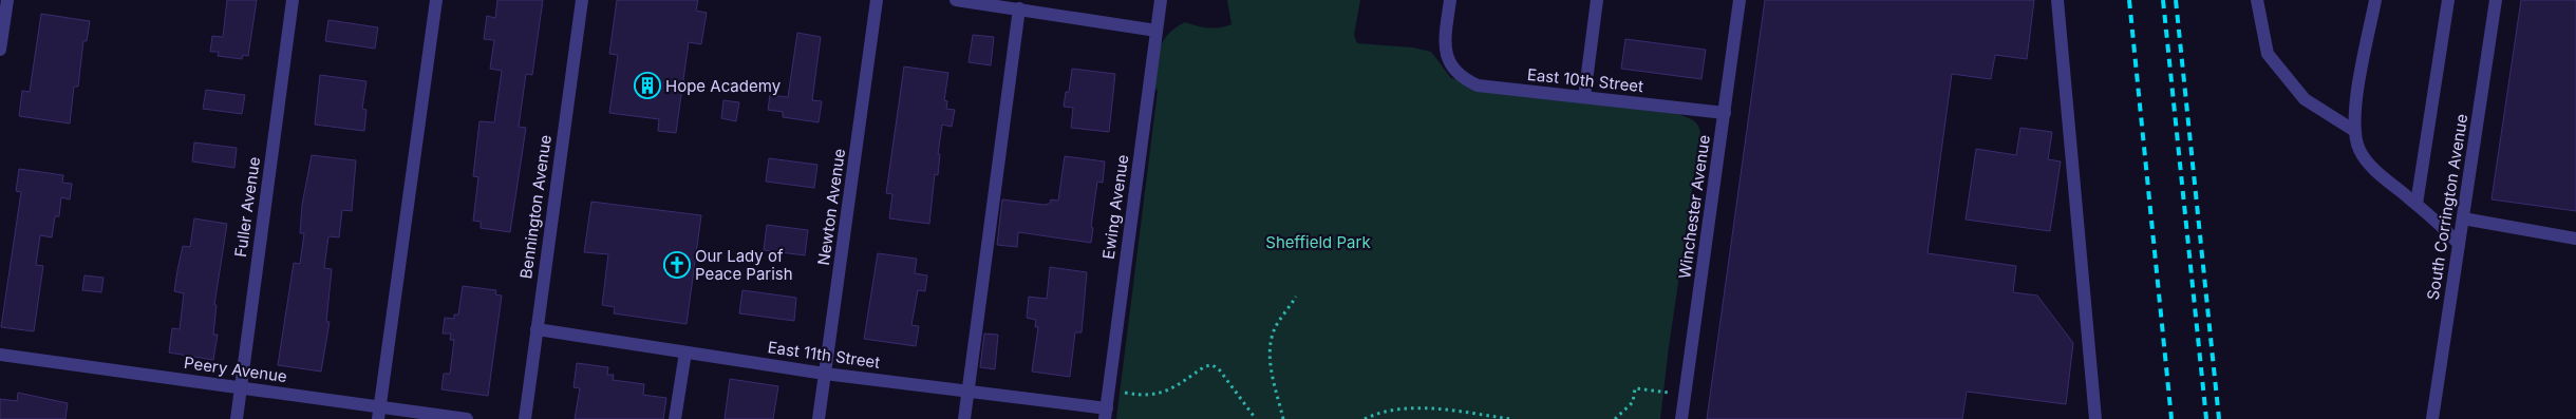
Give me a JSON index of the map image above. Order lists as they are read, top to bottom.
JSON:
{
  "streets": {
    "street": [
      "East 10th Street",
      "Fuller Avenue",
      "Bennington Avenue",
      "Newton Avenue",
      "Ewing Avenue",
      "Winchester Avenue",
      "South Corrington Avenue",
      "East 11th Street",
      "Peery Avenue"
    ]
  },
  "crossings": [
    ["East 10th Street", "Winchester Avenue"],
    ["Fuller Avenue", "Peery Avenue"],
    ["Bennington Avenue", "East 11th Street"],
    ["Newton Avenue", "East 11th Street"],
    ["Ewing Avenue", "East 11th Street"]
  ],
  "parks": ["Sheffield Park"],
  "places": {
    "building": ["Hope Academy"],
    "church": ["Our Lady of Peace Parish"]
  }
}
